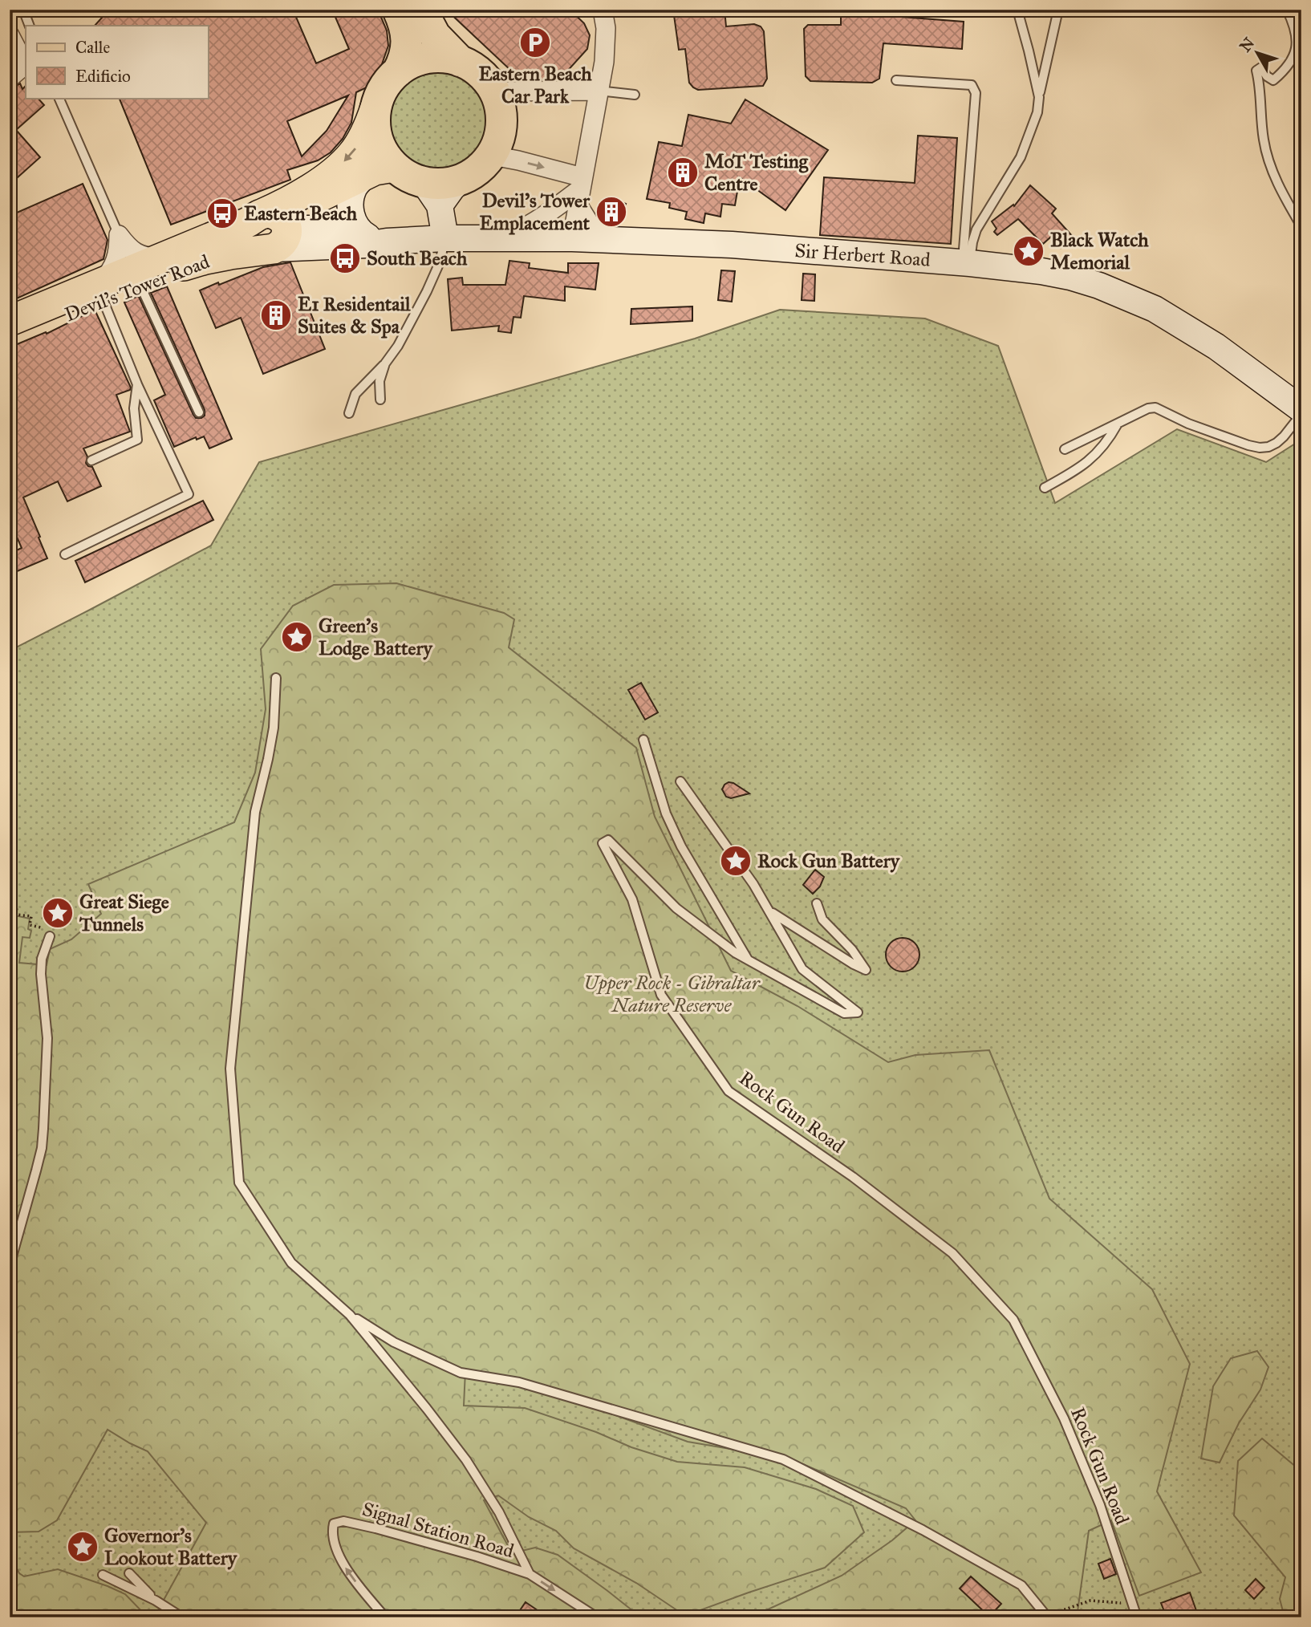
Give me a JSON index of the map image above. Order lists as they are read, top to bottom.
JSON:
{
  "streets": {
    "main road": ["Sir Herbert Road", "Devil's Tower Road"],
    "lane": ["Rock Gun Road", "Signal Station Road"]
  },
  "crossings": [
    ["Sir Herbert Road", "Devil's Tower Road"]
  ],
  "parks": ["Upper Rock - Gibraltar Nature Reserve"],
  "places": {
    "parking": ["Eastern Beach Car Park"],
    "building": ["MoT Testing Centre", "Devil's Tower Emplacement", "E1 Residentail Suites & Spa"],
    "bus stop": ["Eastern Beach", "South Beach"],
    "place": [
      "Black Watch Memorial",
      "Green's Lodge Battery",
      "Rock Gun Battery",
      "Great Siege Tunnels",
      "Governor's Lookout Battery"
    ]
  },
  "legend": ["Calle", "Edificio"],
  "north": "top left"
}
